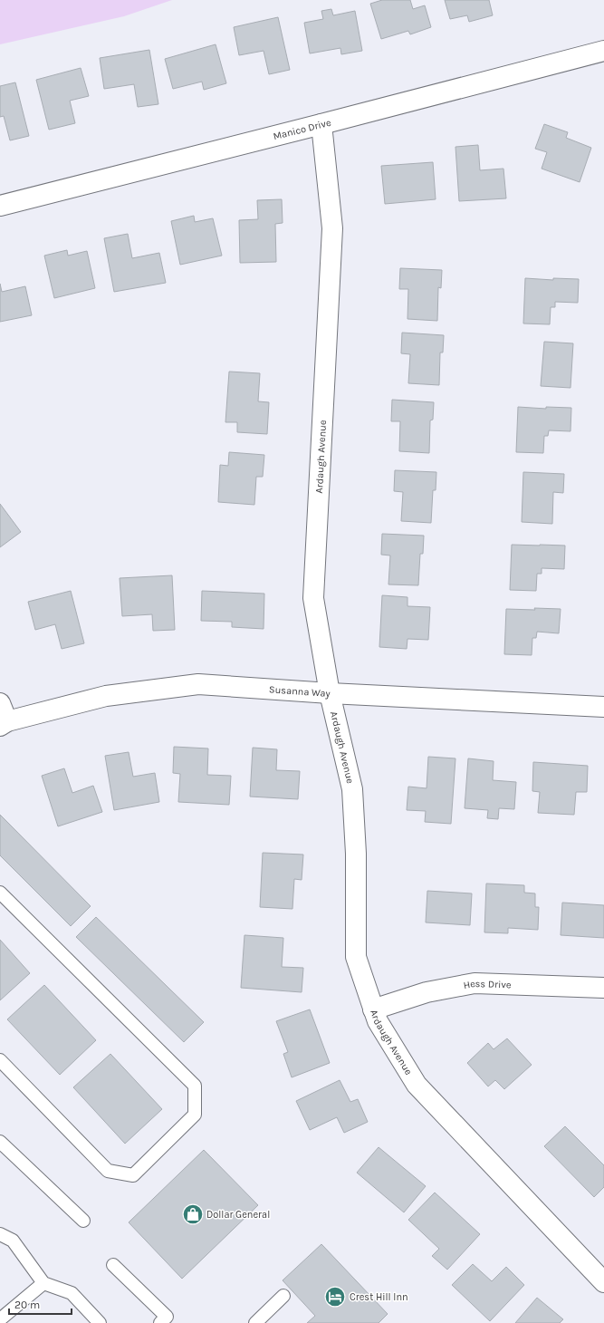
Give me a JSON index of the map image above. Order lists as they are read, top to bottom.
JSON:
{
  "streets": {
    "street": [
      "Manico Drive",
      "Ardaugh Avenue",
      "Susanna Way",
      "Hess Drive"
    ]
  },
  "crossings": [
    ["Manico Drive", "Ardaugh Avenue"],
    ["Ardaugh Avenue", "Susanna Way"],
    ["Ardaugh Avenue", "Hess Drive"]
  ],
  "places": {
    "shop": ["Dollar General"],
    "hotel": ["Crest Hill Inn"]
  },
  "scale_bar": "20 m"
}
